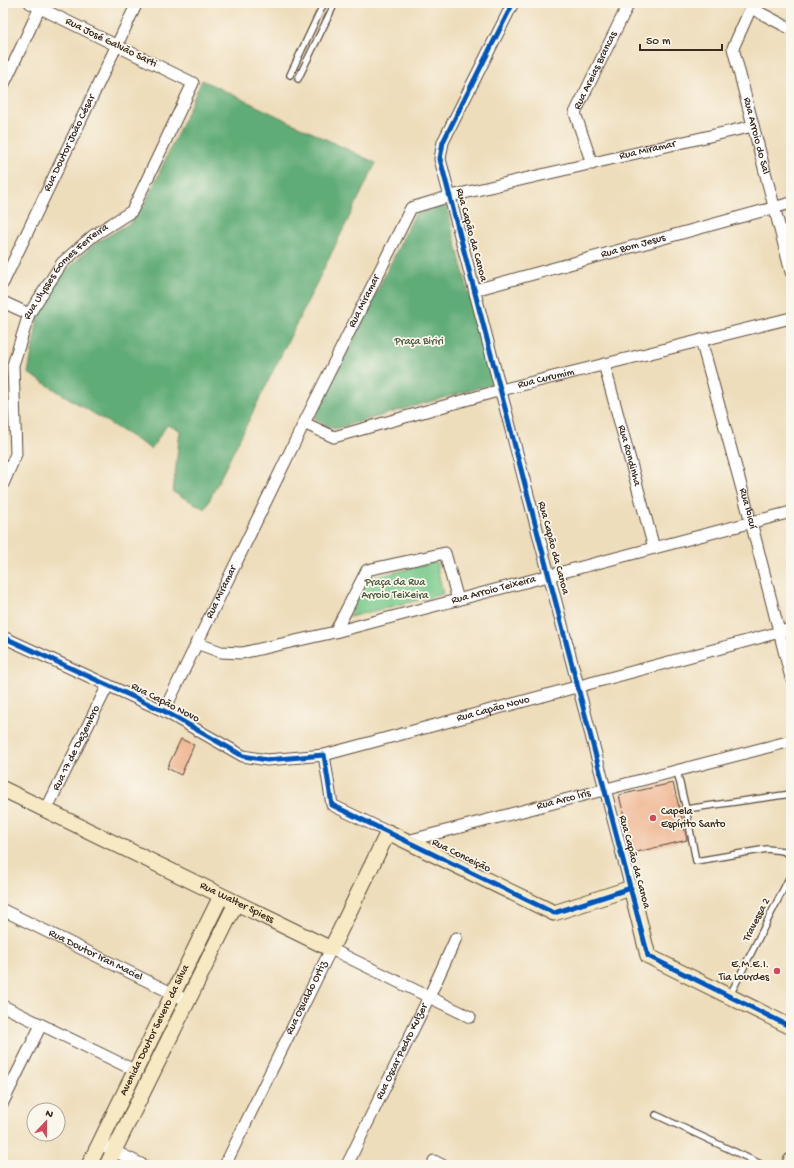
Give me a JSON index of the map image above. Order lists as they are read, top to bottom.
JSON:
{
  "streets": {
    "street": [
      "Rua José Galvão Sarti",
      "Rua Areias Brancas",
      "Rua Arroio do Sal",
      "Rua Doutor João César",
      "Rua Miramar",
      "Rua Capão da Canoa",
      "Rua Bom Jesus",
      "Rua Ulysses Gomes Ferreira",
      "Rua Curumim",
      "Rua Rondinha",
      "Rua Ibicuí",
      "Rua Arroio Teixeira",
      "Rua Capão Novo",
      "Rua 17 de Dezembro",
      "Rua Arco Íris",
      "Rua Conceição",
      "Rua Walter Spiess",
      "Rua Doutor Iran Maciel",
      "Rua Osvaldo Ortiz",
      "Avenida Doutor Severo da Silva",
      "Rua Oscar Pedro Kulzer"
    ],
    "lane": ["Travessa 2"]
  },
  "crossings": [
    ["Rua José Galvão Sarti", "Rua Doutor João César"],
    ["Rua José Galvão Sarti", "Rua Ulysses Gomes Ferreira"],
    ["Rua Areias Brancas", "Rua Miramar"],
    ["Rua Arroio do Sal", "Rua Miramar"],
    ["Rua Arroio do Sal", "Rua Bom Jesus"],
    ["Rua Miramar", "Rua Capão da Canoa"],
    ["Rua Miramar", "Rua Curumim"],
    ["Rua Miramar", "Rua Arroio Teixeira"],
    ["Rua Miramar", "Rua Capão Novo"],
    ["Rua Capão da Canoa", "Rua Bom Jesus"],
    ["Rua Capão da Canoa", "Rua Curumim"],
    ["Rua Capão da Canoa", "Rua Arroio Teixeira"],
    ["Rua Capão da Canoa", "Rua Capão Novo"],
    ["Rua Capão da Canoa", "Rua Arco Íris"],
    ["Rua Capão da Canoa", "Rua Conceição"],
    ["Rua Capão da Canoa", "Travessa 2"],
    ["Rua Curumim", "Rua Rondinha"],
    ["Rua Curumim", "Rua Ibicuí"],
    ["Rua Rondinha", "Rua Arroio Teixeira"],
    ["Rua Ibicuí", "Rua Arroio Teixeira"],
    ["Rua Ibicuí", "Rua Capão Novo"],
    ["Rua Capão Novo", "Rua 17 de Dezembro"],
    ["Rua Capão Novo", "Rua Conceição"],
    ["Rua 17 de Dezembro", "Rua Walter Spiess"],
    ["Rua Arco Íris", "Rua Conceição"],
    ["Rua Conceição", "Rua Osvaldo Ortiz"],
    ["Rua Walter Spiess", "Rua Osvaldo Ortiz"],
    ["Rua Walter Spiess", "Avenida Doutor Severo da Silva"],
    ["Rua Walter Spiess", "Rua Oscar Pedro Kulzer"],
    ["Rua Doutor Iran Maciel", "Avenida Doutor Severo da Silva"]
  ],
  "parks": ["Praça Biriri", "Praça da Rua Arroio Teixeira"],
  "places": ["Capela Espírito Santo", "E.M.E.I. Tia Lourdes"],
  "scale_bar": "50 m",
  "north": "top"
}
